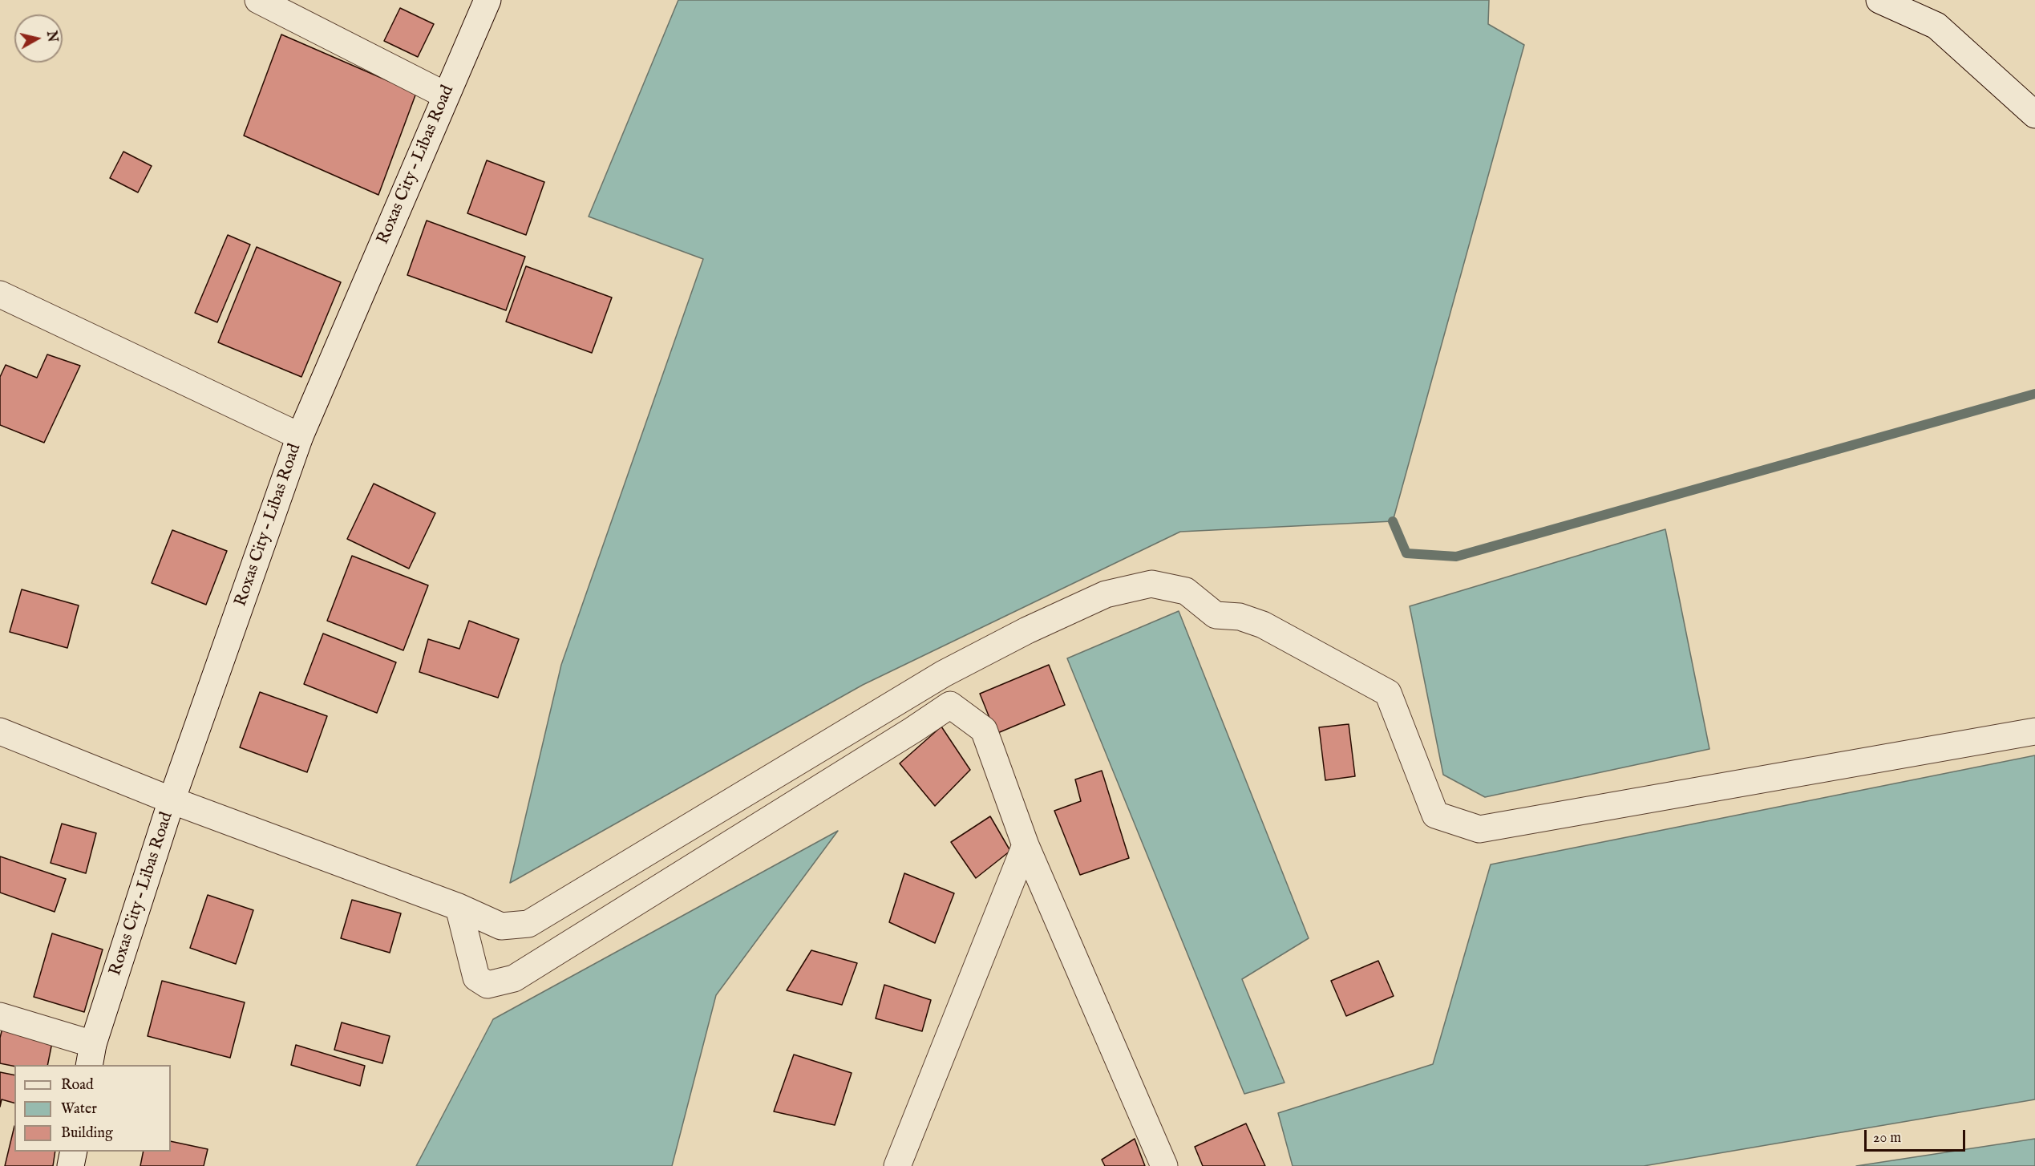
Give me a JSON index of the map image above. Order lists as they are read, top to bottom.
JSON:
{
  "streets": {
    "street": ["Roxas City – Libas Road"]
  },
  "legend": ["Road", "Water", "Building"],
  "scale_bar": "20 m",
  "north": "right"
}
